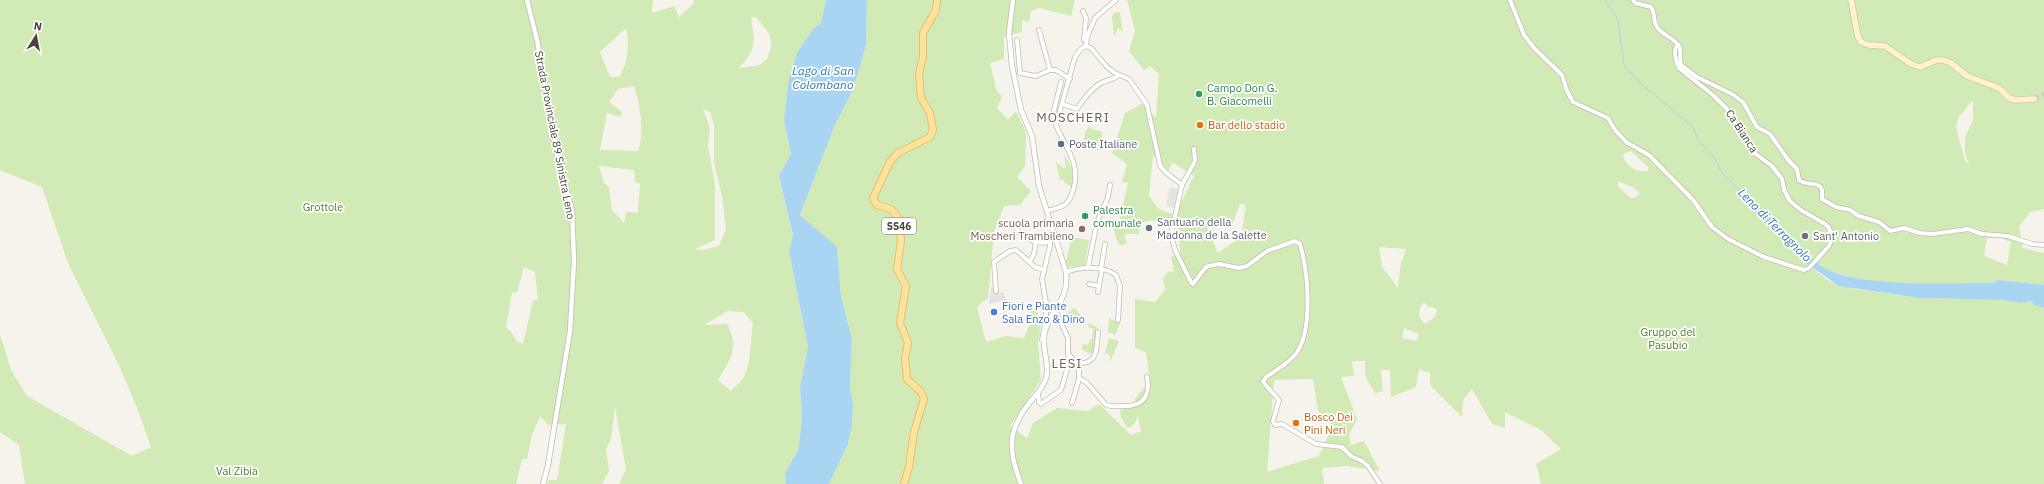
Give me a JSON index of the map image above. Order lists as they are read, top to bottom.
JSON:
{
  "streets": {
    "main road": ["SS46"],
    "street": ["Ca Bianca", "Strada Provinciale 89 Sinistra Leno"]
  },
  "districts": ["MOSCHERI", "LESI"],
  "water": ["Lago di San Colombano", "Leno di Terragnolo"],
  "parks": ["Grottole", "Gruppo del Pasubio", "Val Zibia"],
  "places": [
    "Campo Don G. B. Giacomelli",
    "Bar dello stadio",
    "Poste Italiane",
    "Palestra comunale",
    "Santuario della Madonna de la Salette",
    "scuola primaria Moscheri Trambileno",
    "Sant' Antonio",
    "Fiori e Piante Sala Enzo & Dino",
    "Bosco Dei Pini Neri"
  ],
  "north": "top"
}
